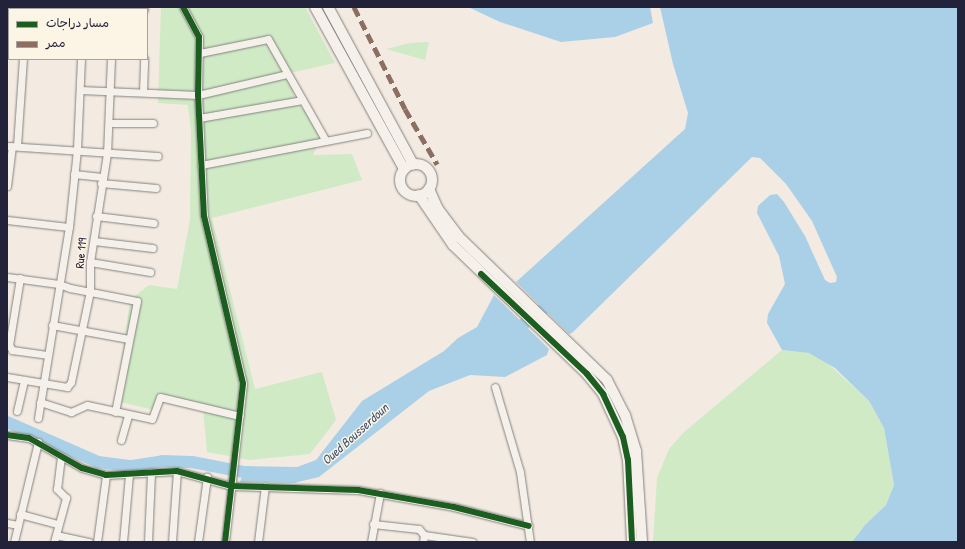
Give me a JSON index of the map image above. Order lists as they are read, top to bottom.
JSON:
{
  "streets": {
    "street": ["Rue 119"]
  },
  "water": ["Oued Bousserdoun"],
  "legend": ["مسار دراجات", "ممر"]
}
